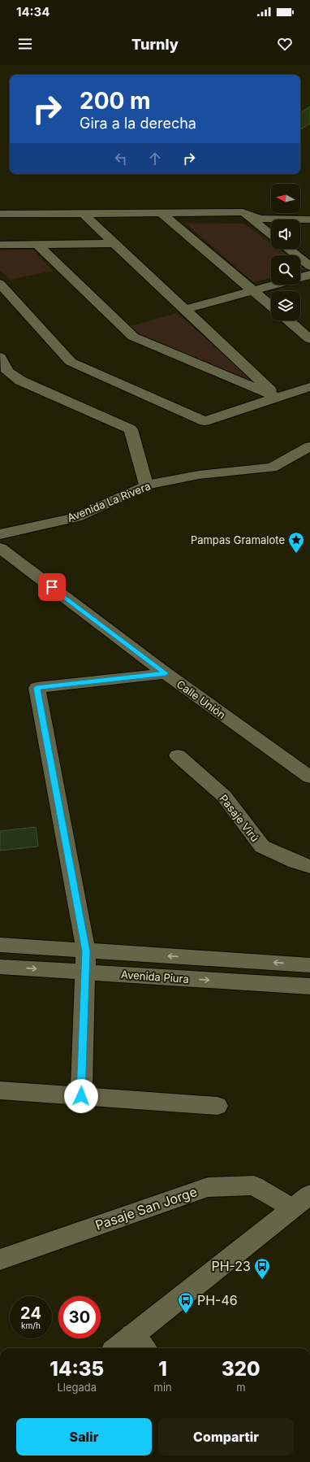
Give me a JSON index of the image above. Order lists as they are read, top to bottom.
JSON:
{
  "streets": {
    "street": [
      "Avenida La Rivera",
      "Calle Unión",
      "Pasaje Virú",
      "Avenida Piura",
      "Pasaje San Jorge"
    ]
  },
  "places": {
    "place": ["Pampas Gramalote"],
    "bus stop": ["PH-23", "PH-46"]
  },
  "north": "left",
  "page": {
    "status": "14:34",
    "header": "Turnly",
    "turn": ["200 m", "Gira a la derecha"],
    "speed": "24 km/h",
    "limit": "30",
    "eta": [
      "14:35",
      "Llegada",
      "1",
      "min",
      "320",
      "m"
    ],
    "buttons": ["Salir", "Compartir"]
  }
}
